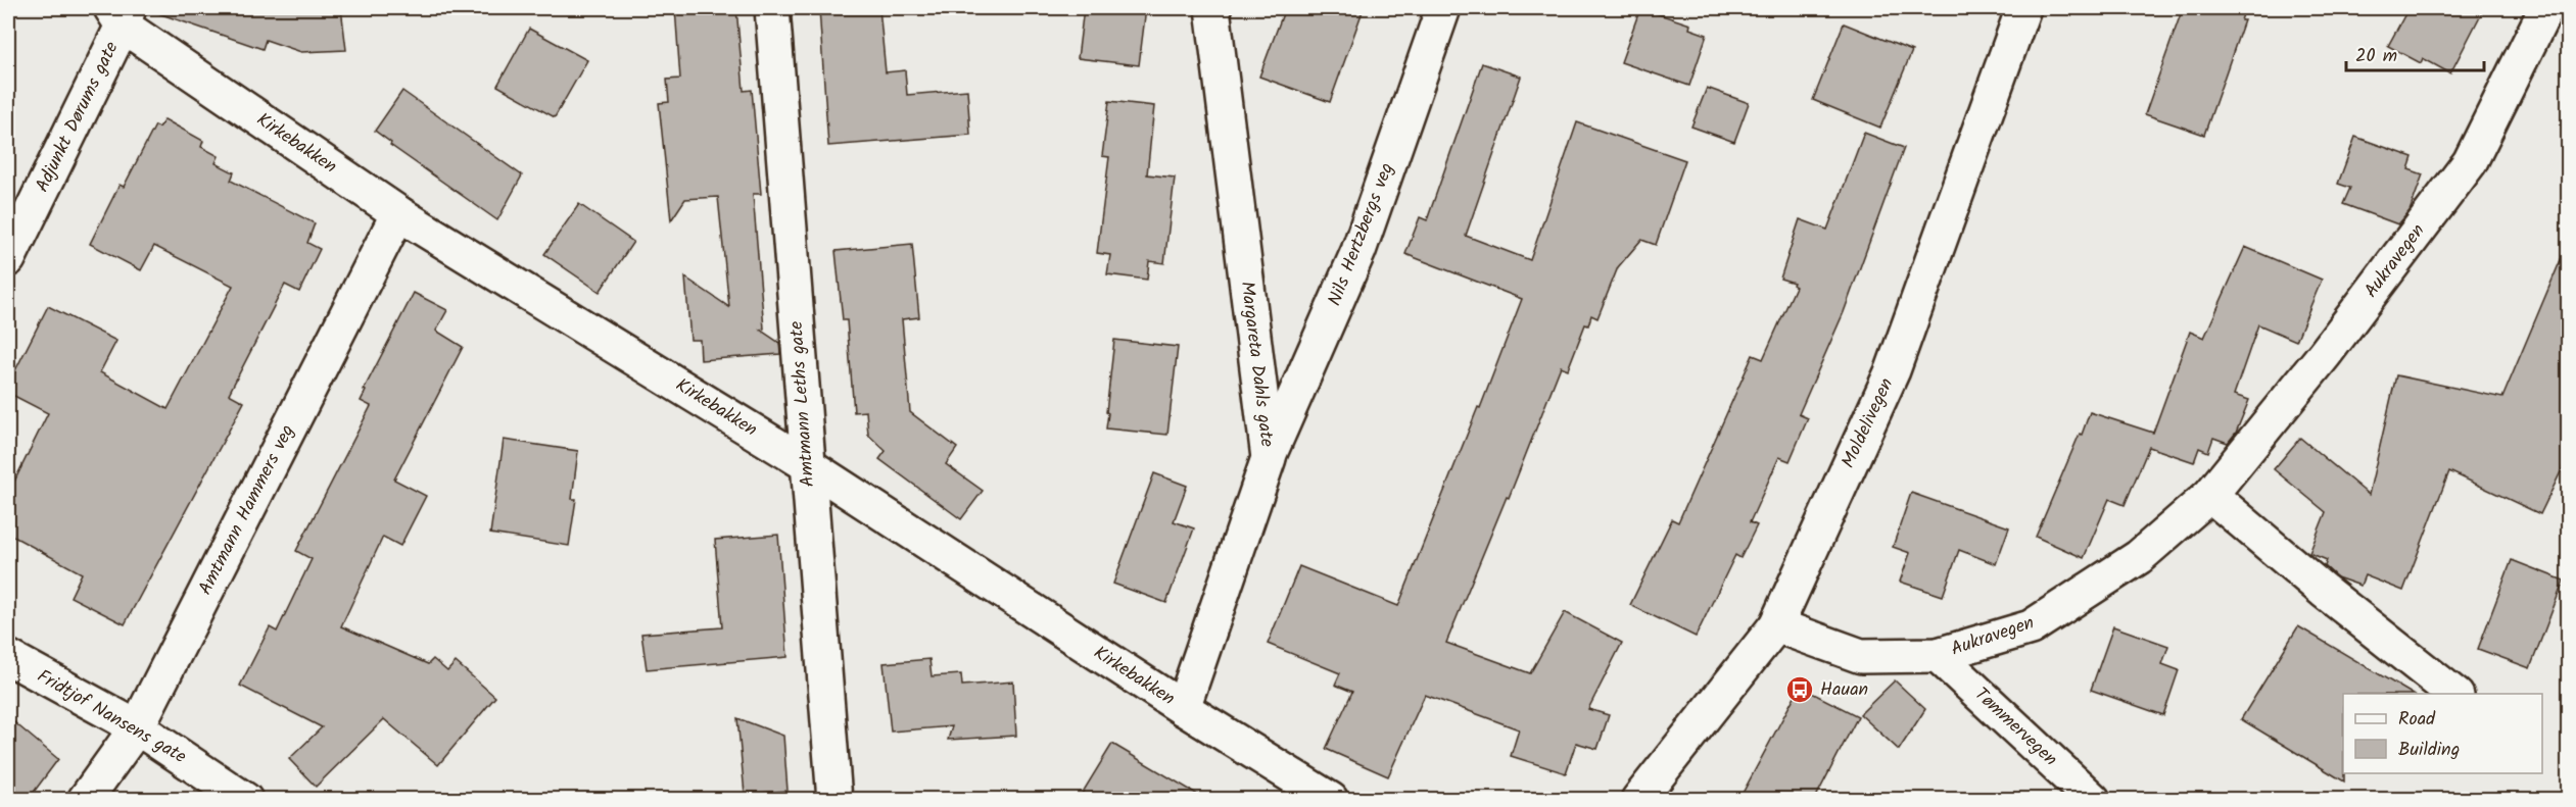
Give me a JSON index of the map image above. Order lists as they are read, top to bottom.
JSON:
{
  "streets": {
    "street": [
      "Adjunkt Dørums gate",
      "Kirkebakken",
      "Nils Hertzbergs veg",
      "Aukravegen",
      "Margareta Dahls gate",
      "Amtmann Leths gate",
      "Moldelivegen",
      "Amtmann Hammers veg",
      "Fridtjof Nansens gate",
      "Tømmervegen"
    ]
  },
  "crossings": [
    ["Adjunkt Dørums gate", "Kirkebakken"],
    ["Kirkebakken", "Margareta Dahls gate"],
    ["Kirkebakken", "Amtmann Leths gate"],
    ["Kirkebakken", "Amtmann Hammers veg"],
    ["Nils Hertzbergs veg", "Margareta Dahls gate"],
    ["Aukravegen", "Moldelivegen"],
    ["Aukravegen", "Tømmervegen"],
    ["Amtmann Hammers veg", "Fridtjof Nansens gate"]
  ],
  "places": {
    "bus stop": ["Hauan"]
  },
  "legend": ["Road", "Building"],
  "scale_bar": "20 m"
}
